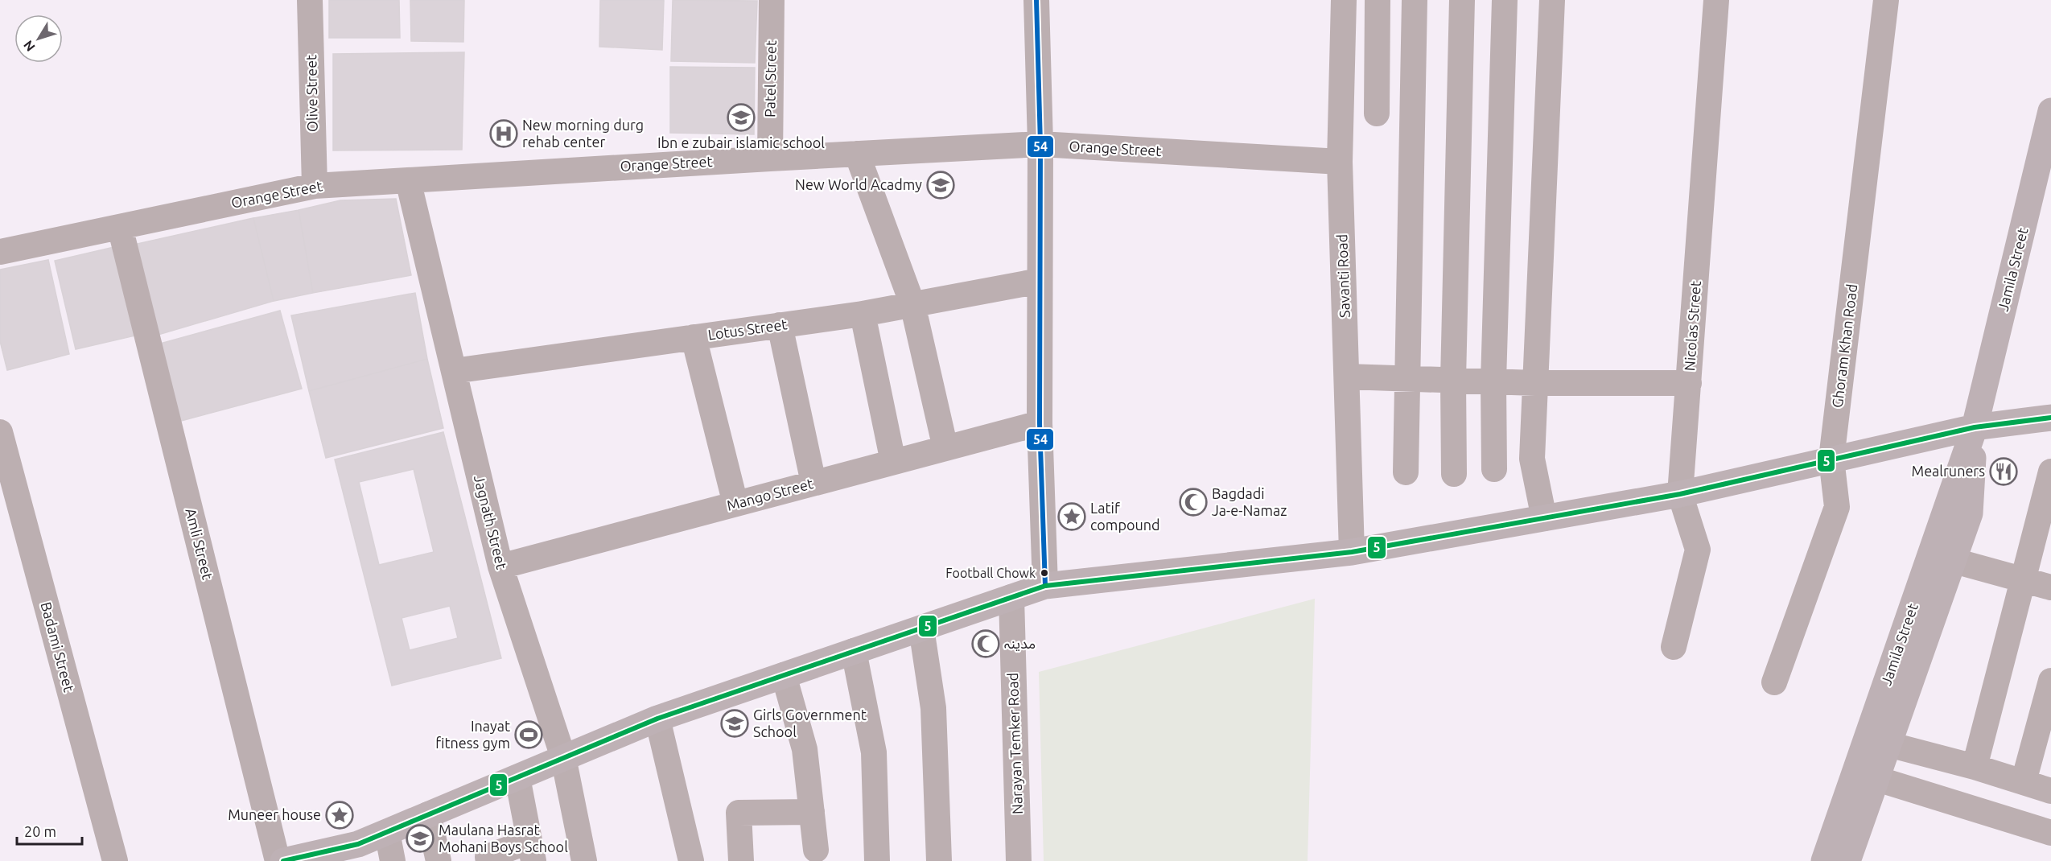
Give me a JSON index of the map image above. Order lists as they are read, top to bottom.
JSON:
{
  "streets": {
    "main road": ["Jamila Street"],
    "street": [
      "Patel Street",
      "Olive Street",
      "Orange Street",
      "Savanti Road",
      "Nicolas Street",
      "Lotus Street",
      "Ghoram Khan Road",
      "Mango Street",
      "Jagnath Street",
      "Amli Street",
      "Badami Street",
      "Narayan Temker Road"
    ]
  },
  "crossings": [
    ["Patel Street", "Orange Street"],
    ["Olive Street", "Orange Street"],
    ["Orange Street", "Savanti Road"],
    ["Orange Street", "Jagnath Street"],
    ["Orange Street", "Amli Street"],
    ["Lotus Street", "Jagnath Street"],
    ["Mango Street", "Jagnath Street"]
  ],
  "places": {
    "school or university": [
      "Ibn e zubair islamic school",
      "New World Acadmy",
      "Girls Government School",
      "Maulana Hasrat Mohani Boys School"
    ],
    "hospital": ["New morning durg rehab center"],
    "restaurant": ["Mealruners"],
    "mosque": ["Bagdadi Ja-e-Namaz", "مدینہ"],
    "place": ["Latif compound", "Muneer house"],
    "other": ["Football Chowk"],
    "sports": ["Inayat fitness gym"]
  },
  "lines": ["transit line 54", "transit line 5"],
  "scale_bar": "20 m",
  "north": "bottom left"
}
